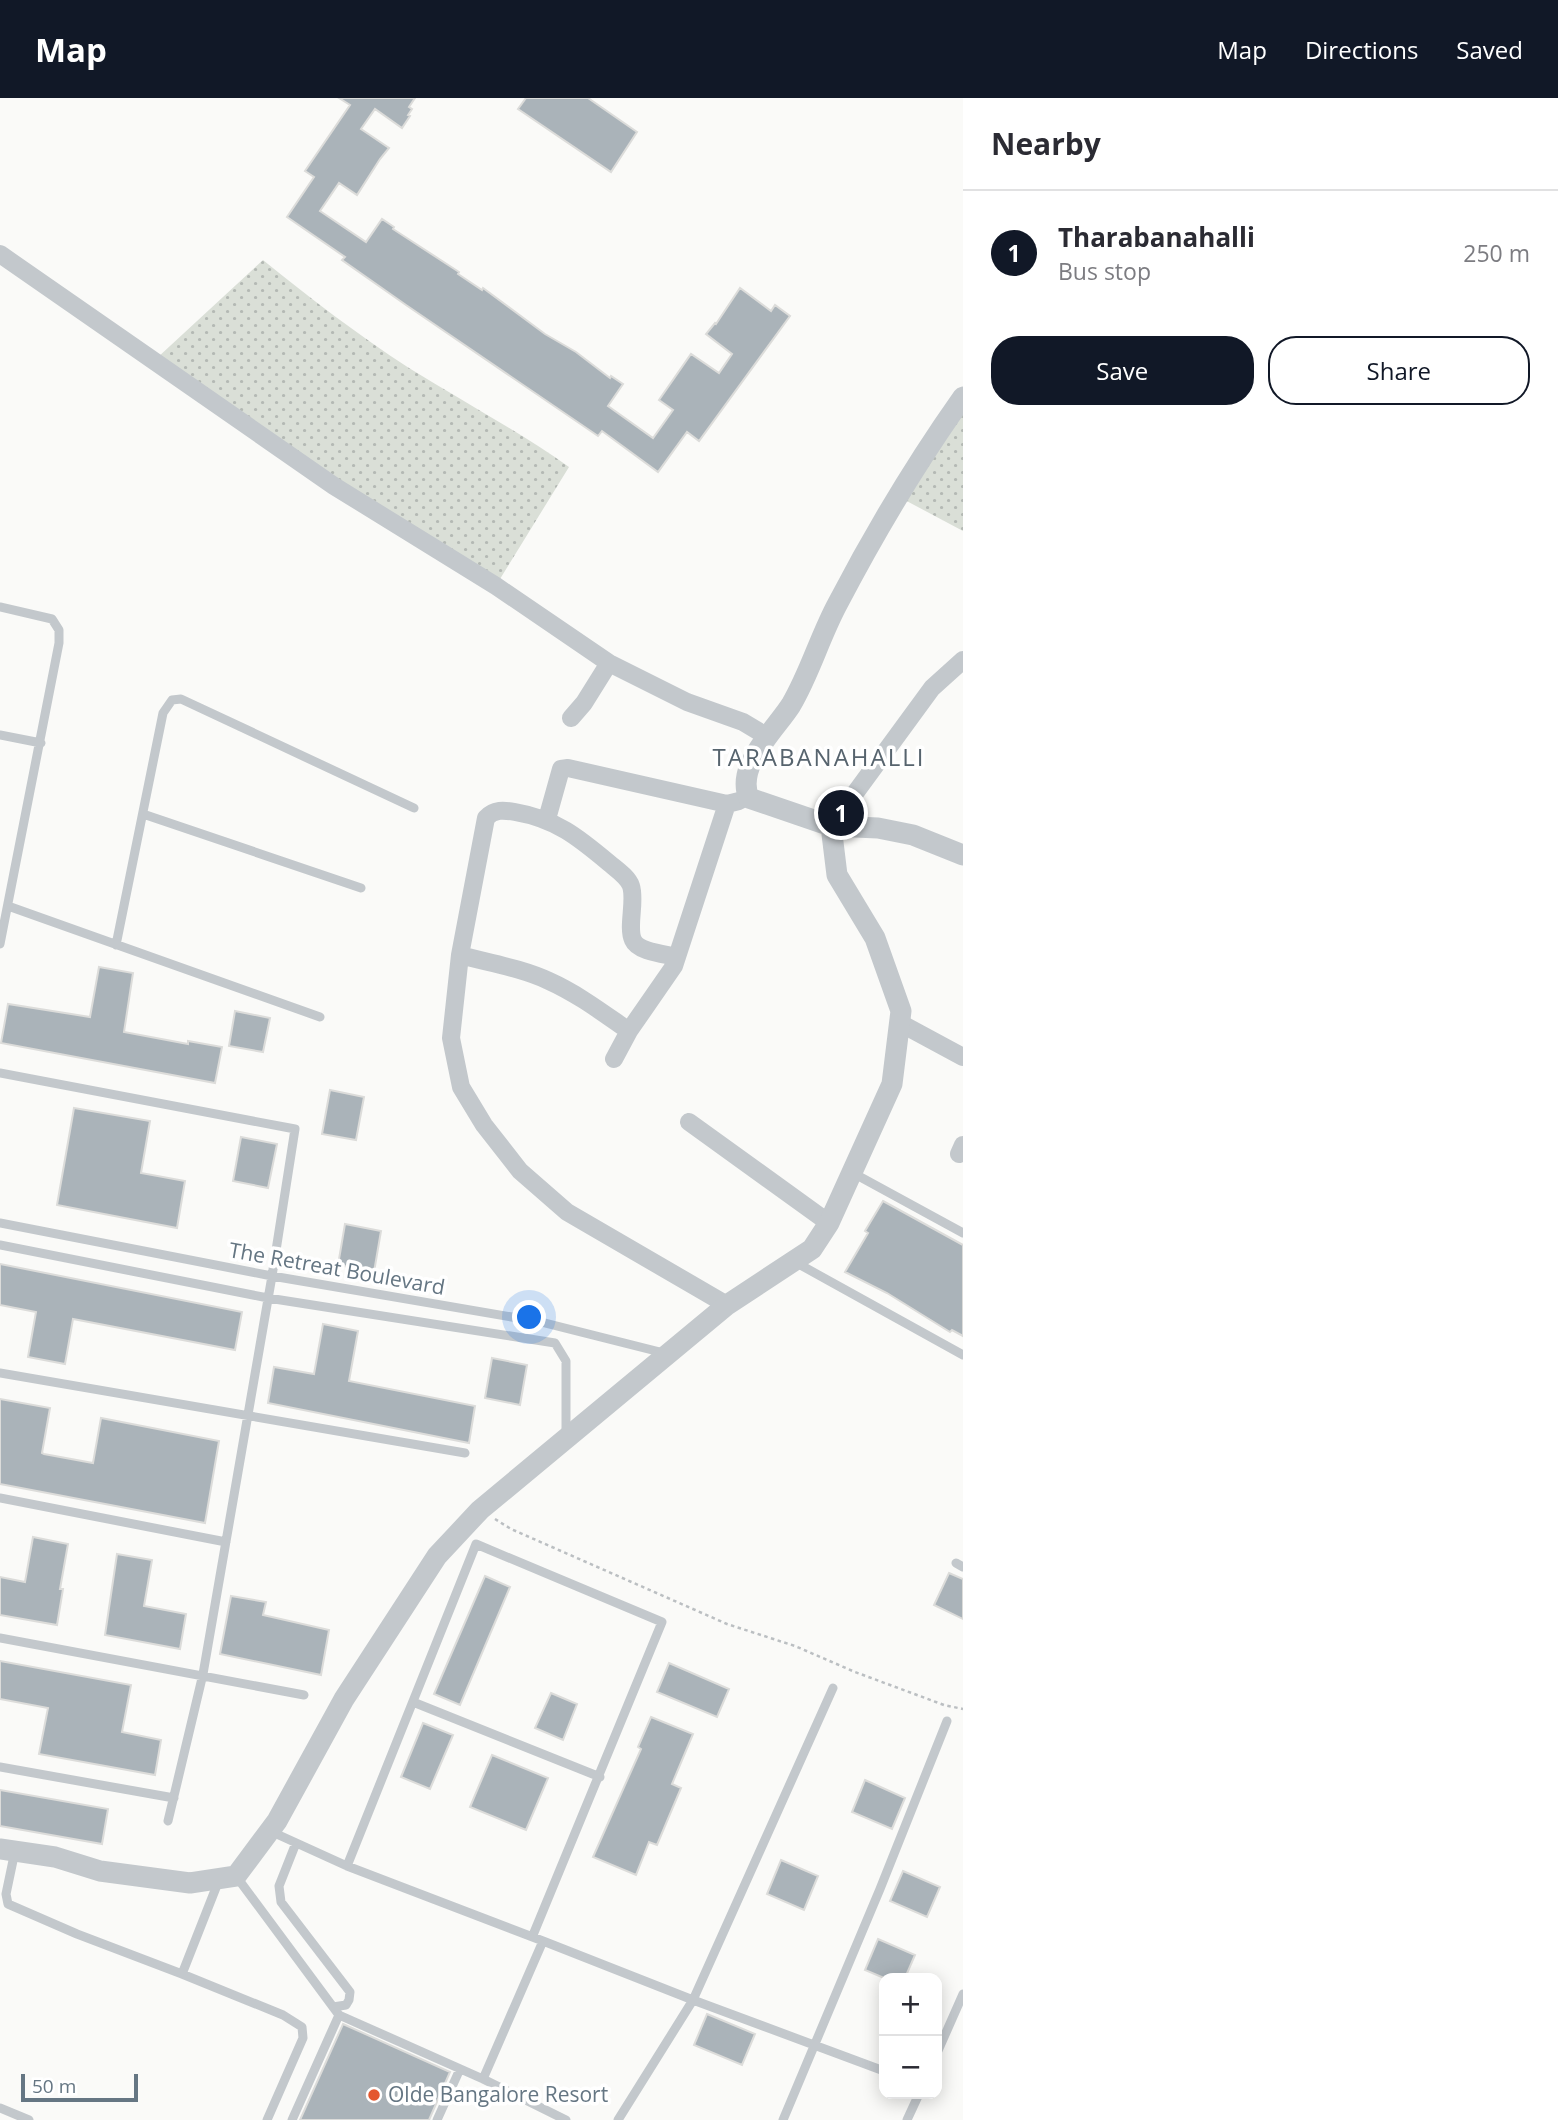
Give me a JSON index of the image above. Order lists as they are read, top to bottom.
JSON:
{
  "streets": {
    "lane": ["The Retreat Boulevard"]
  },
  "districts": ["TARABANAHALLI"],
  "places": ["Olde Bangalore Resort"],
  "scale_bar": "50 m",
  "page": {
    "header": "Map",
    "nav": ["Map", "Directions", "Saved"],
    "heading": "Nearby",
    "list": [
      {
        "mark": "1",
        "name": "Tharabanahalli",
        "note": "Bus stop",
        "value": "250 m"
      }
    ],
    "buttons": ["Save", "Share"],
    "pins": "1",
    "map_buttons": ["+", "−"],
    "scale": "50 m"
  }
}
